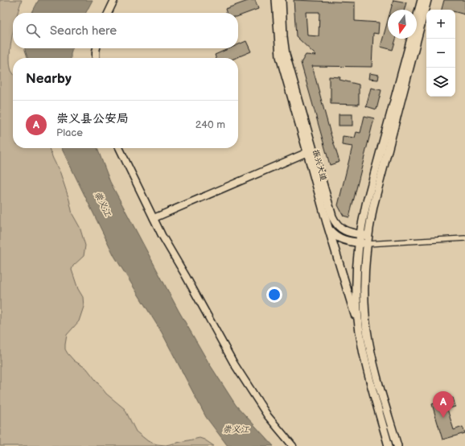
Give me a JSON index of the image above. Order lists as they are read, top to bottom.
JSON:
{
  "streets": {
    "main road": ["振兴大道"]
  },
  "water": ["崇义江"],
  "north": "bottom",
  "page": {
    "map_buttons": ["+", "−"],
    "search": "Search here",
    "heading": "Nearby",
    "list": [
      {
        "mark": "A",
        "name": "崇义县公安局",
        "note": "Place",
        "value": "240 m"
      }
    ],
    "pins": "A"
  }
}
